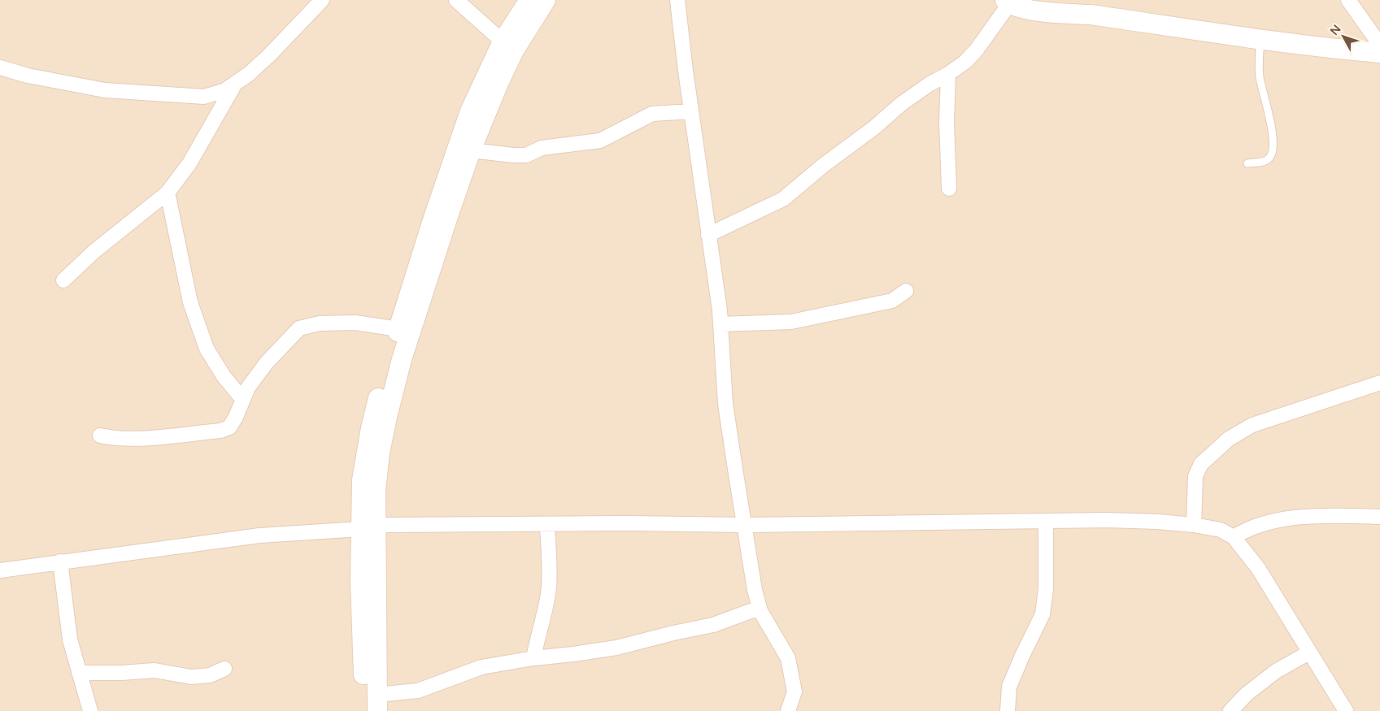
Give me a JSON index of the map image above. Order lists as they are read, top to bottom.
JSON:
{
  "north": "top left"
}
